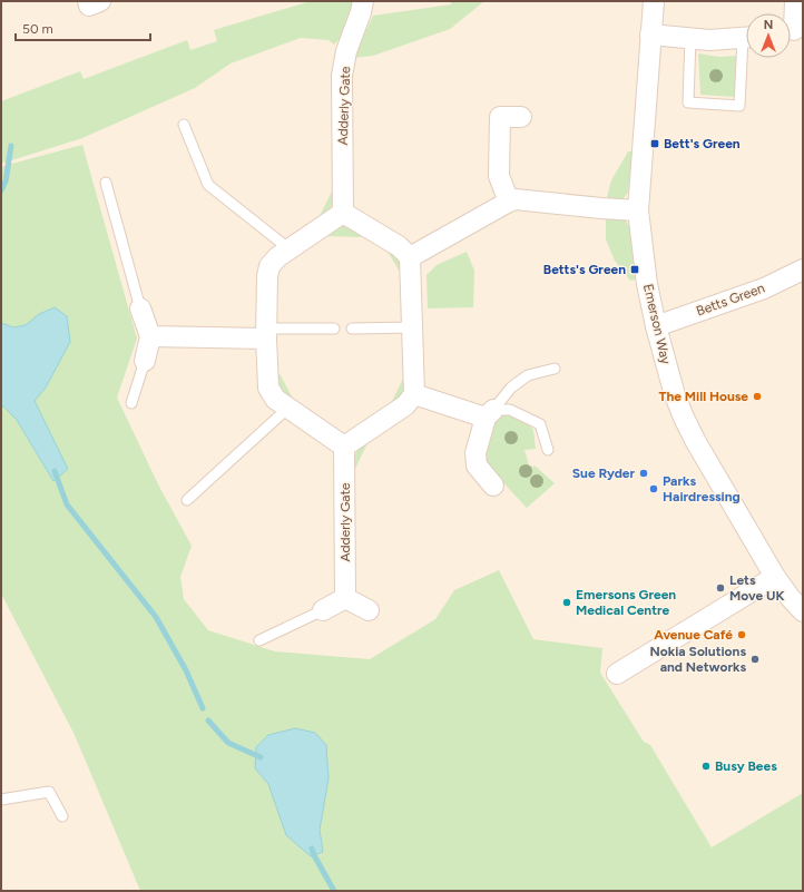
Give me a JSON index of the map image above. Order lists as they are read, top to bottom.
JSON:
{
  "streets": {
    "street": ["Adderly Gate", "Betts Green", "Emerson Way"]
  },
  "crossings": [
    ["Betts Green", "Emerson Way"]
  ],
  "places": {
    "transit": ["Bett's Green", "Betts's Green"],
    "other": [
      "The Mill House",
      "Sue Ryder",
      "Parks Hairdressing",
      "Lets Move UK",
      "Emersons Green Medical Centre",
      "Avenue Café",
      "Nokia Solutions and Networks",
      "Busy Bees"
    ]
  },
  "scale_bar": "50 m",
  "north": "top"
}
